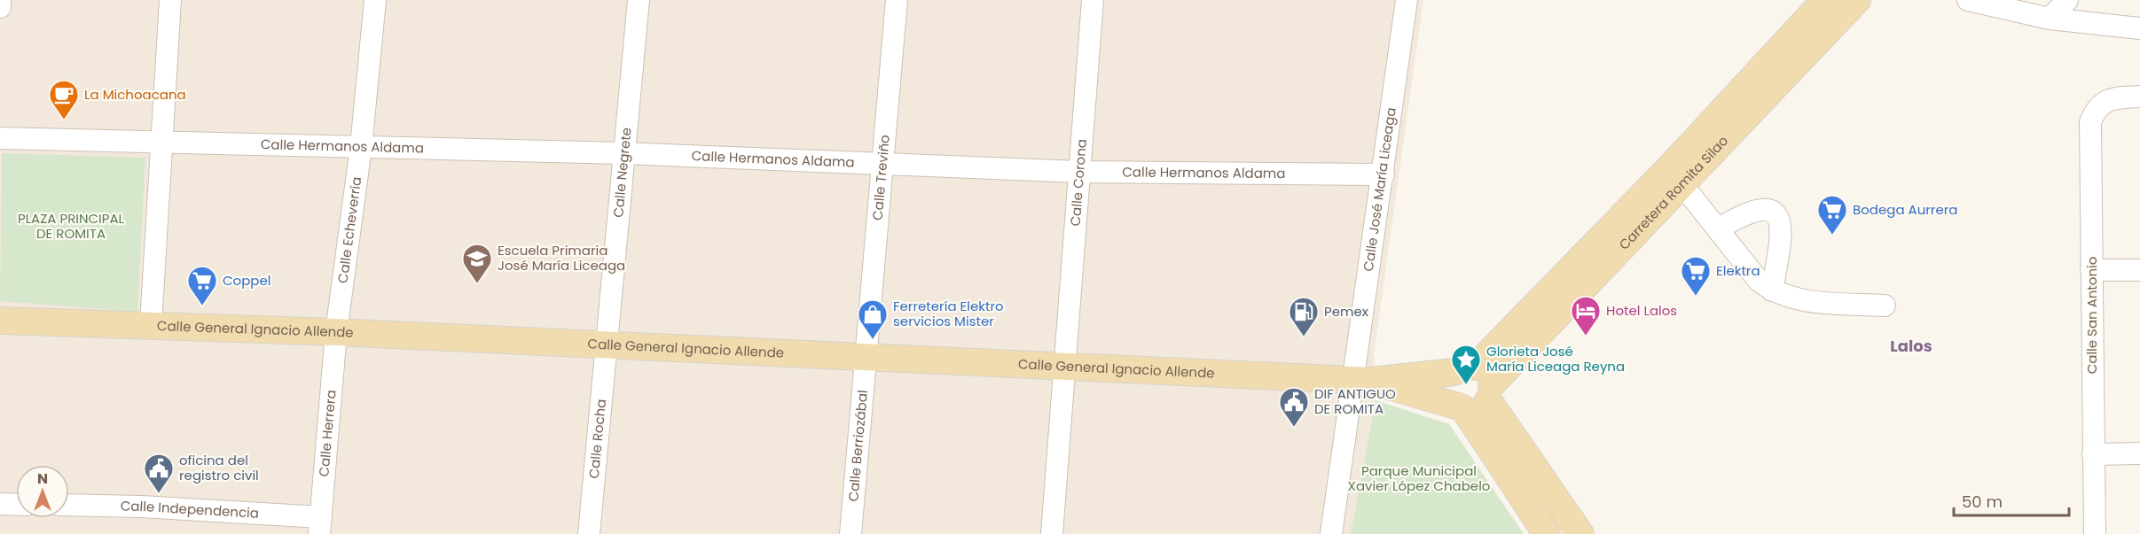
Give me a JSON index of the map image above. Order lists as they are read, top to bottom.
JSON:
{
  "streets": {
    "main road": ["Carretera Romita Silao", "Calle General Ignacio Allende"],
    "street": [
      "Calle Hermanos Aldama",
      "Calle Negrete",
      "Calle Treviño",
      "Calle Corona",
      "Calle José María Liceaga",
      "Calle Echeverría",
      "Calle San Antonio",
      "Calle Herrera",
      "Calle Rocha",
      "Calle Berriozábal",
      "Calle Independencia"
    ]
  },
  "crossings": [
    ["Calle Hermanos Aldama", "Calle Negrete"],
    ["Calle Hermanos Aldama", "Calle Treviño"],
    ["Calle Hermanos Aldama", "Calle Corona"],
    ["Calle Hermanos Aldama", "Calle José María Liceaga"],
    ["Calle Hermanos Aldama", "Calle Echeverría"],
    ["Calle Negrete", "Calle General Ignacio Allende"],
    ["Calle Negrete", "Calle Rocha"],
    ["Calle Treviño", "Calle General Ignacio Allende"],
    ["Calle Treviño", "Calle Berriozábal"],
    ["Calle Corona", "Calle General Ignacio Allende"],
    ["Calle José María Liceaga", "Calle General Ignacio Allende"],
    ["Carretera Romita Silao", "Calle General Ignacio Allende"],
    ["Calle Echeverría", "Calle General Ignacio Allende"],
    ["Calle Echeverría", "Calle Herrera"],
    ["Calle General Ignacio Allende", "Calle Herrera"],
    ["Calle General Ignacio Allende", "Calle Rocha"],
    ["Calle General Ignacio Allende", "Calle Berriozábal"],
    ["Calle Herrera", "Calle Independencia"]
  ],
  "districts": ["Lalos"],
  "parks": ["PLAZA PRINCIPAL DE ROMITA", "Parque Municipal Xavier López Chabelo"],
  "places": {
    "cafe": ["La Michoacana"],
    "supermarket": ["Bodega Aurrera", "Elektra", "Coppel"],
    "school or university": ["Escuela Primaria José María Liceaga"],
    "hotel": ["Hotel Lalos"],
    "fuel station": ["Pemex"],
    "shop": ["Ferretería Elektro servicios Mister"],
    "place": ["Glorieta José María Liceaga Reyna"],
    "public building": ["DIF ANTIGUO DE ROMITA", "oficina del registro civil"]
  },
  "scale_bar": "50 m",
  "north": "top"
}
